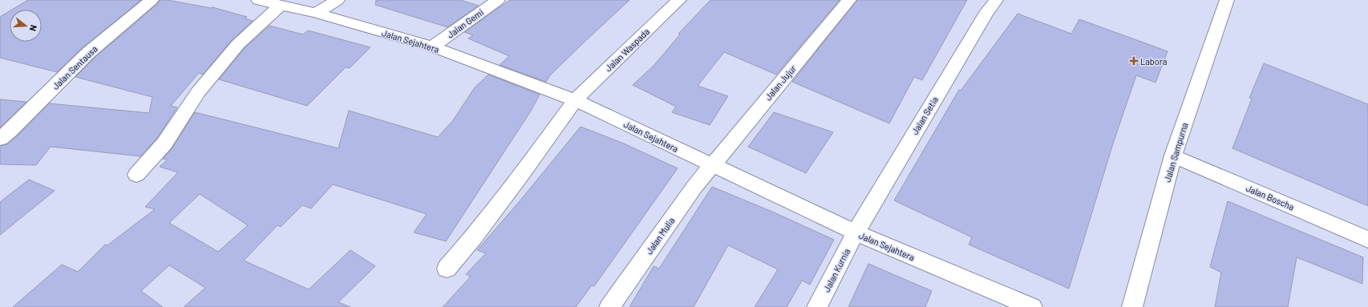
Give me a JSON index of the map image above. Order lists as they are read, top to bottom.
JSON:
{
  "streets": {
    "street": [
      "Jalan Gemi",
      "Jalan Sejahtera",
      "Jalan Waspada",
      "Jalan Sentausa",
      "Jalan Jujur",
      "Jalan Setia",
      "Jalan Sampurna",
      "Jalan Boscha",
      "Jalan Mulia",
      "Jalan Kurnia"
    ]
  },
  "crossings": [
    ["Jalan Gemi", "Jalan Sejahtera"],
    ["Jalan Sejahtera", "Jalan Waspada"],
    ["Jalan Sejahtera", "Jalan Jujur"],
    ["Jalan Sejahtera", "Jalan Setia"],
    ["Jalan Sejahtera", "Jalan Mulia"],
    ["Jalan Sejahtera", "Jalan Kurnia"],
    ["Jalan Jujur", "Jalan Mulia"],
    ["Jalan Setia", "Jalan Kurnia"],
    ["Jalan Sampurna", "Jalan Boscha"]
  ],
  "places": {
    "health": ["Labora"]
  },
  "north": "right"
}
